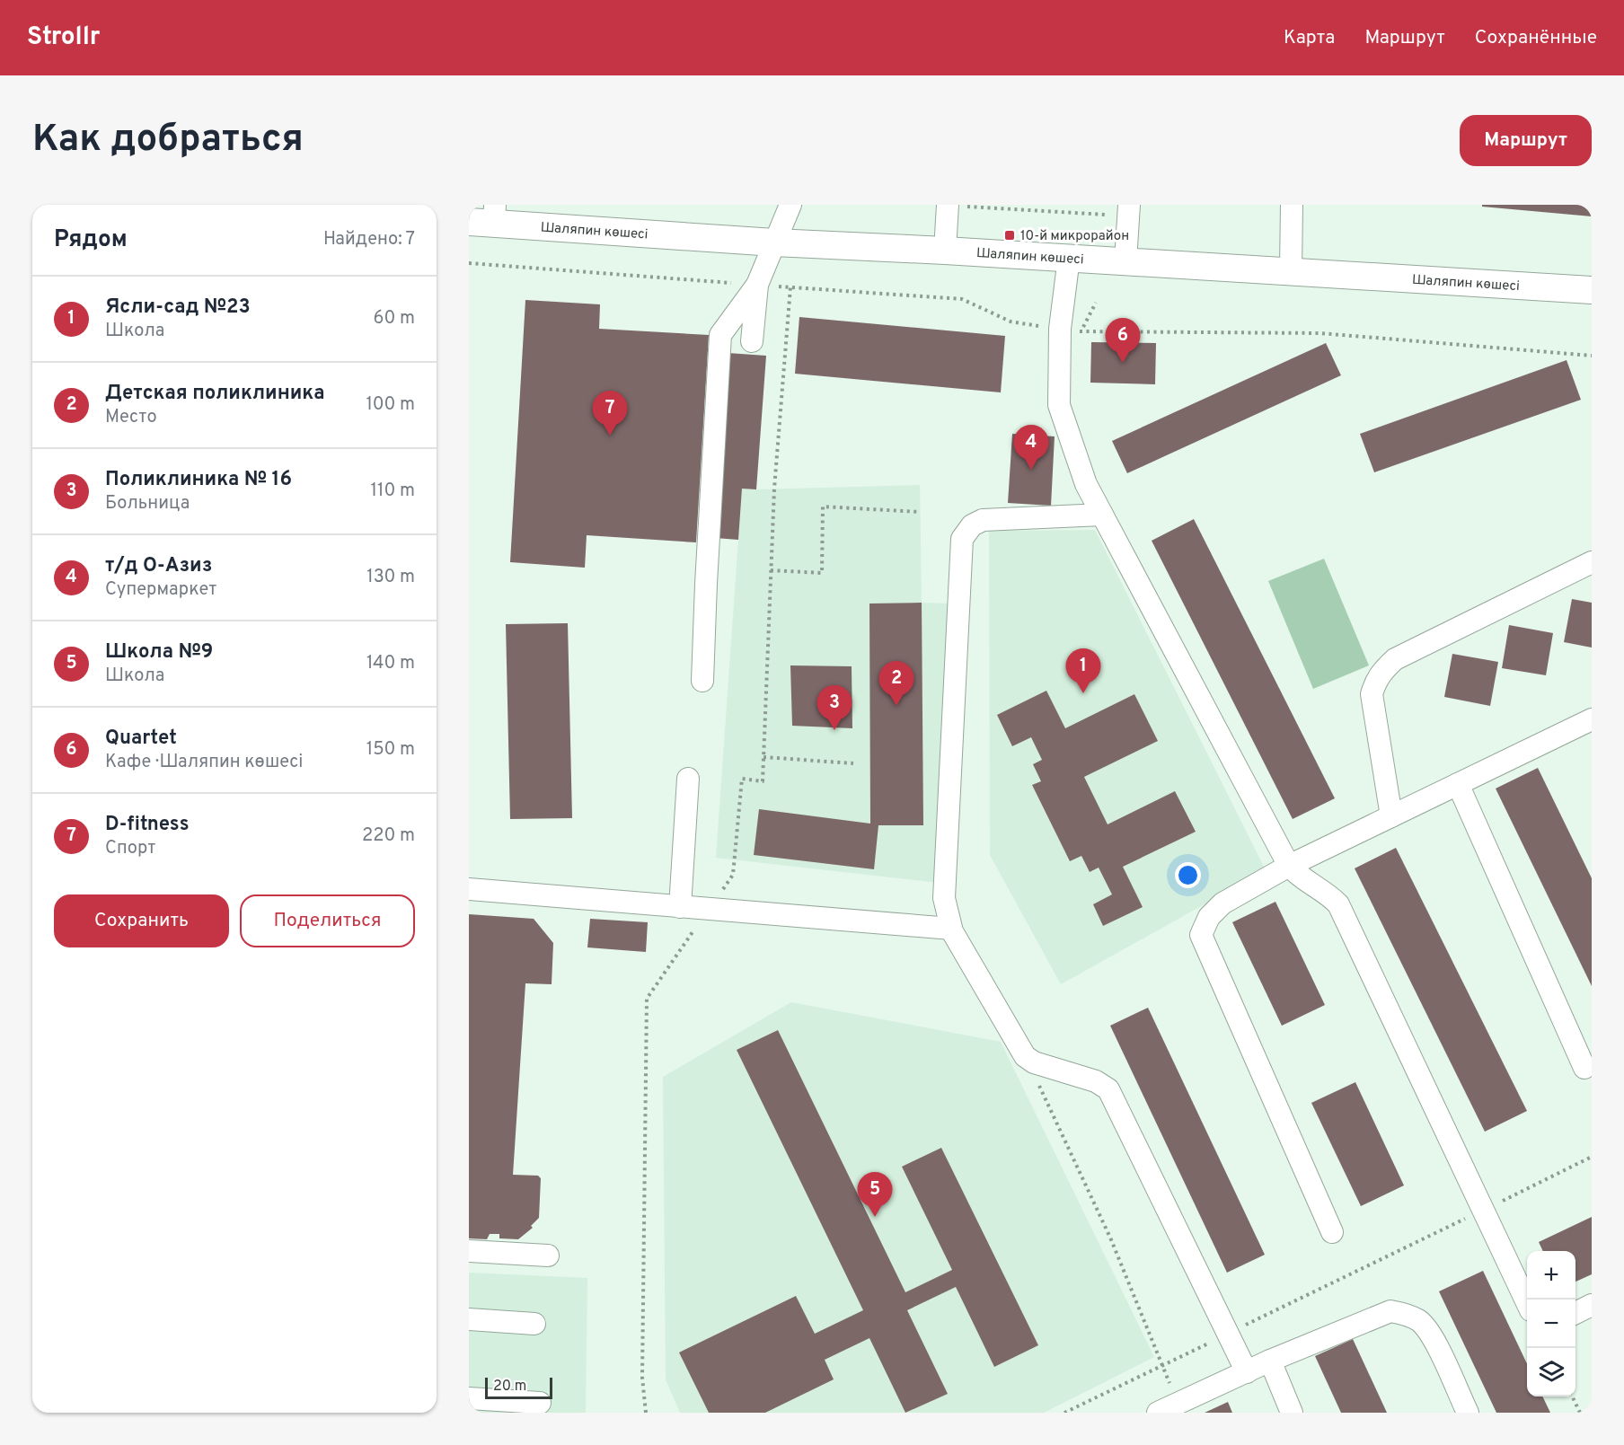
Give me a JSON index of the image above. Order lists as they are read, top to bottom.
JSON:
{
  "streets": {
    "main road": ["Шаляпин көшесі"]
  },
  "places": {
    "transit": ["10-й микрорайон"]
  },
  "scale_bar": "20 m",
  "page": {
    "header": "Strollr",
    "nav": ["Карта", "Маршрут", "Сохранённые"],
    "buttons": [
      "Маршрут",
      ["Сохранить", "Поделиться"]
    ],
    "title": "Как добраться",
    "heading": ["Рядом", "Найдено: 7"],
    "list": [
      {
        "mark": "1",
        "name": "Ясли-сад №23",
        "note": "Школа",
        "value": "60 m"
      },
      {
        "mark": "2",
        "name": "Детская поликлиника",
        "note": "Место",
        "value": "100 m"
      },
      {
        "mark": "3",
        "name": "Поликлиника № 16",
        "note": "Больница",
        "value": "110 m"
      },
      {
        "mark": "4",
        "name": "т/д О-Азиз",
        "note": "Супермаркет",
        "value": "130 m"
      },
      {
        "mark": "5",
        "name": "Школа №9",
        "note": "Школа",
        "value": "140 m"
      },
      {
        "mark": "6",
        "name": "Quartet",
        "note": "Кафе · Шаляпин көшесі",
        "value": "150 m"
      },
      {
        "mark": "7",
        "name": "D-fitness",
        "note": "Спорт",
        "value": "220 m"
      }
    ],
    "pins": [
      "6",
      "7",
      "4",
      "1",
      "2",
      "3",
      "5"
    ],
    "map_buttons": ["+", "−"],
    "scale": "20 m"
  }
}
